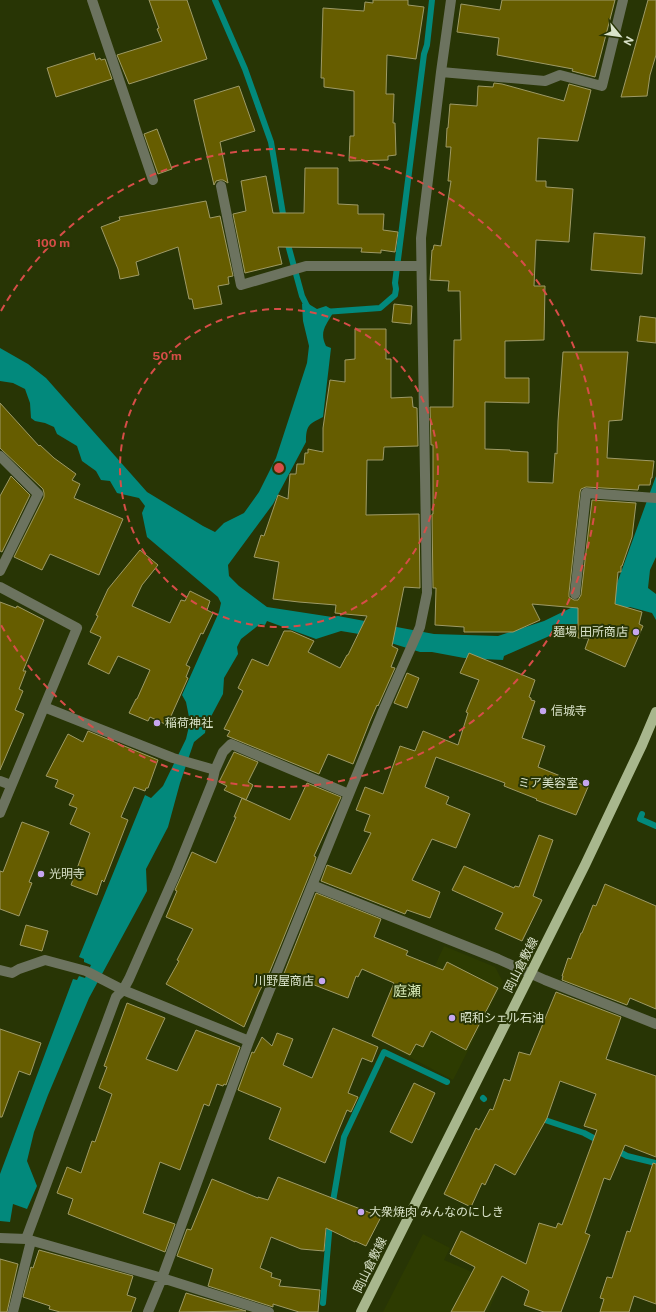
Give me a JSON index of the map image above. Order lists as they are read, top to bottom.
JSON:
{
  "streets": {
    "main road": ["岡山倉敷線"]
  },
  "districts": ["庭瀬"],
  "places": [
    "麺場 田所商店",
    "信城寺",
    "稲荷神社",
    "ミア美容室",
    "光明寺",
    "川野屋商店",
    "昭和シェル石油",
    "大衆焼肉 みんなのにしき"
  ],
  "north": "bottom right",
  "rings": ["100 m", "50 m"]
}
